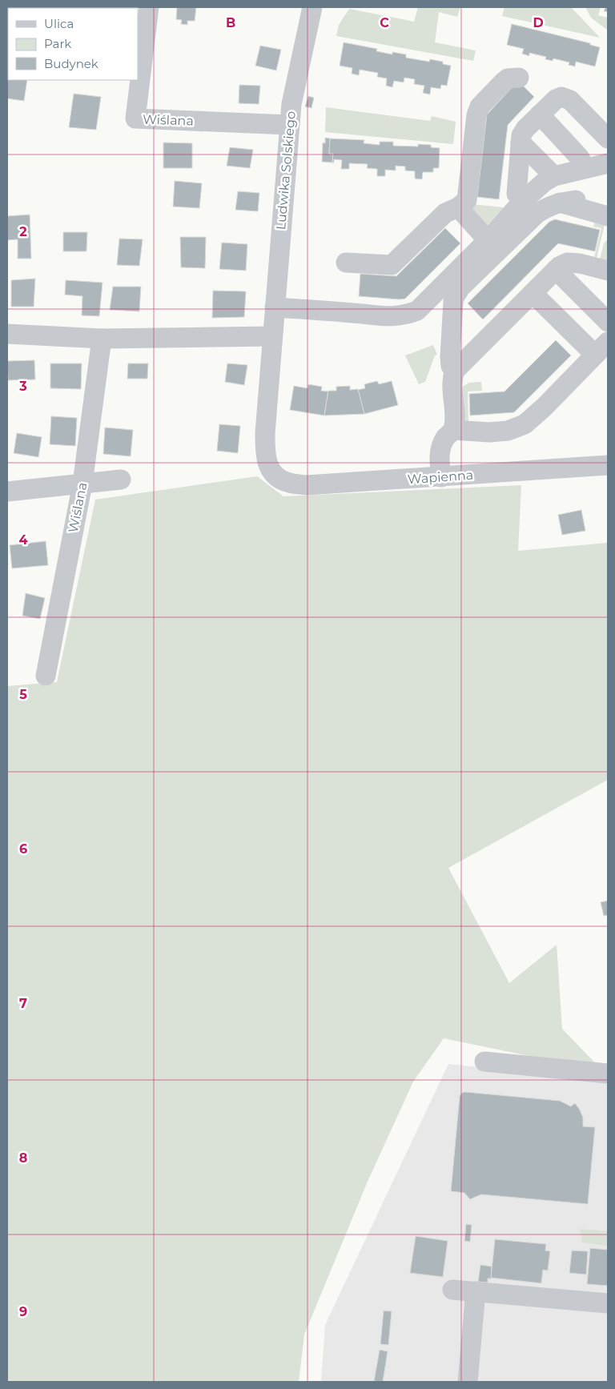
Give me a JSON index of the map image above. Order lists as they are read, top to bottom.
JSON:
{
  "streets": {
    "street": ["Wiślana", "Ludwika Solskiego", "Wapienna"]
  },
  "crossings": [
    ["Wiślana", "Ludwika Solskiego"],
    ["Ludwika Solskiego", "Wapienna"]
  ],
  "legend": ["Ulica", "Park", "Budynek"],
  "grid": {
    "columns": ["B", "C", "D"],
    "rows": [
      "2",
      "3",
      "4",
      "5",
      "6",
      "7",
      "8",
      "9"
    ]
  }
}
